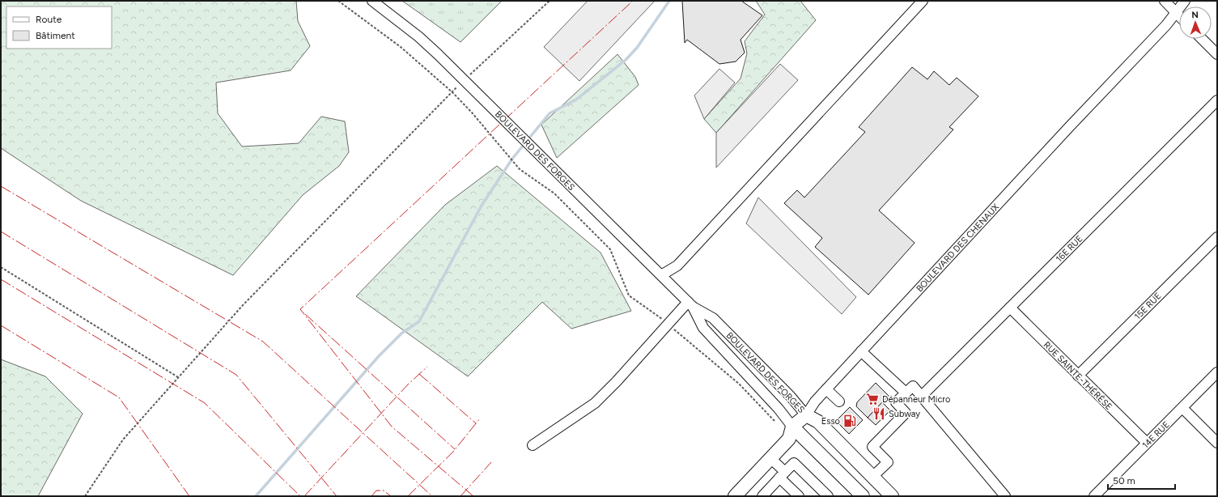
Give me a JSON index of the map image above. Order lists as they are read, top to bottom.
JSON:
{
  "streets": {
    "main road": ["BOULEVARD DES FORGES", "BOULEVARD DES CHENAUX"],
    "street": [
      "16E RUE",
      "15E RUE",
      "RUE SAINTE-THÉRÈSE",
      "14E RUE"
    ]
  },
  "crossings": [
    ["BOULEVARD DES FORGES", "BOULEVARD DES CHENAUX"],
    ["16E RUE", "RUE SAINTE-THÉRÈSE"],
    ["15E RUE", "RUE SAINTE-THÉRÈSE"],
    ["RUE SAINTE-THÉRÈSE", "14E RUE"]
  ],
  "places": {
    "supermarket": ["Dépanneur Micro"],
    "restaurant": ["Subway"],
    "fuel station": ["Esso"]
  },
  "legend": ["Route", "Bâtiment"],
  "scale_bar": "50 m",
  "north": "top"
}
